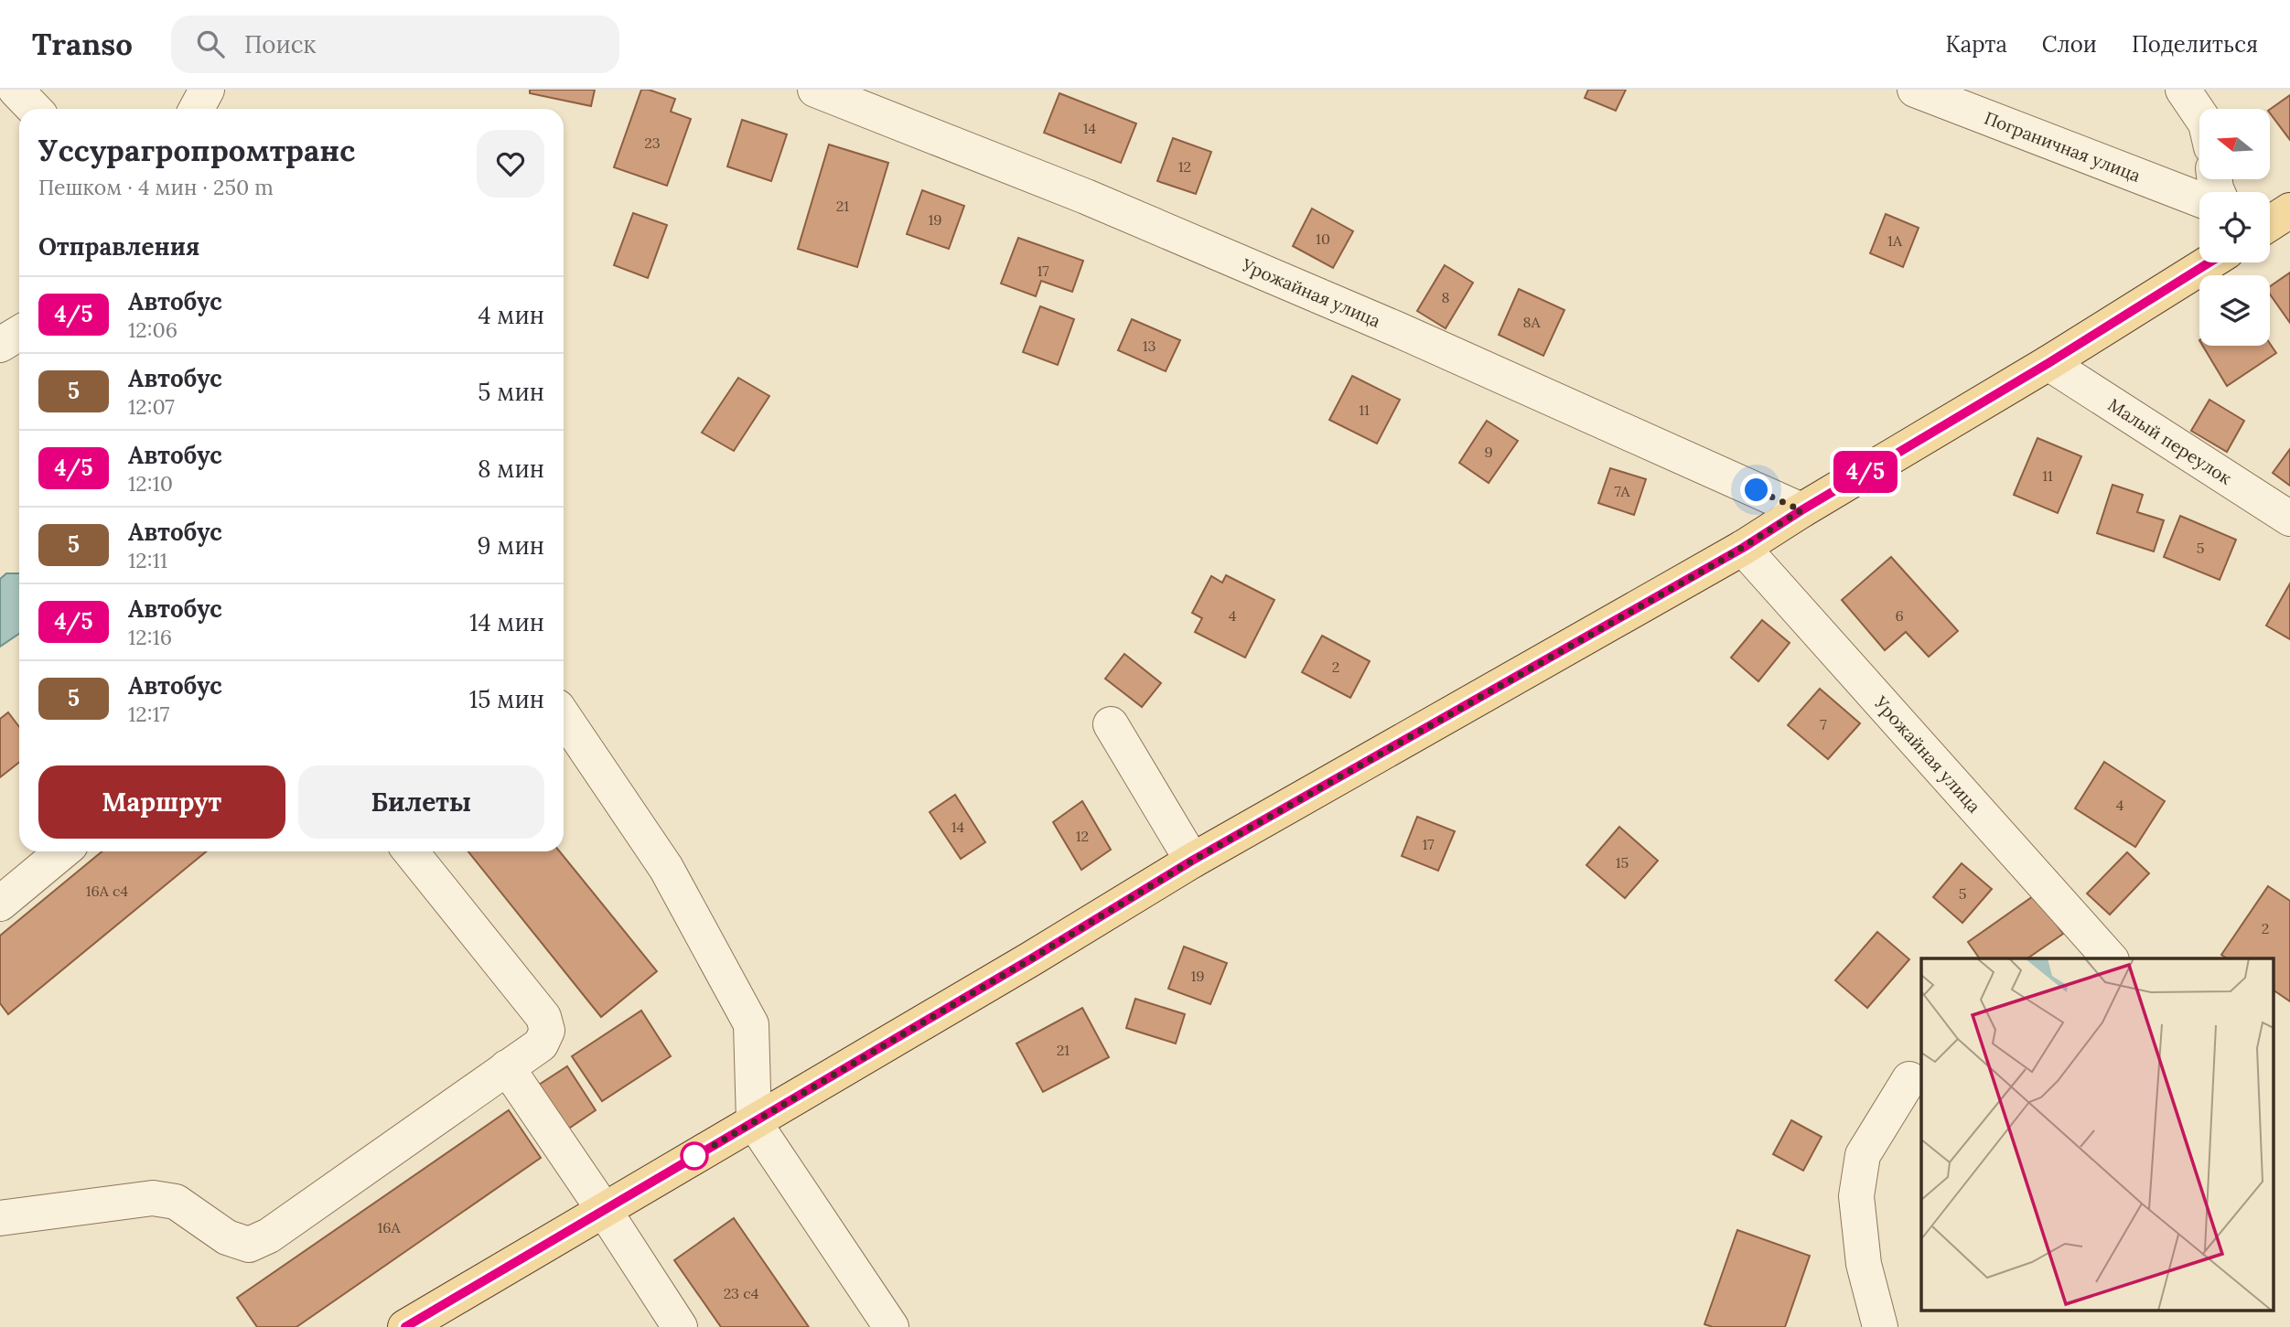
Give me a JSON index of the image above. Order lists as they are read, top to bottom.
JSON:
{
  "streets": {
    "lane": ["Пограничная улица", "Урожайная улица", "Малый переулок"]
  },
  "lines": ["bus line 4/5"],
  "house_numbers": [
    "14",
    "23",
    "12",
    "21",
    "19",
    "10",
    "1А",
    "17",
    "8",
    "8А",
    "13",
    "11",
    "9",
    "11",
    "7А",
    "5",
    "4",
    "6",
    "2",
    "7",
    "4",
    "14",
    "12",
    "17",
    "15",
    "16А с4",
    "5",
    "2",
    "19",
    "21",
    "16А",
    "23 с4"
  ],
  "north": "left",
  "page": {
    "header": "Transo",
    "search": "Поиск",
    "nav": ["Карта", "Слои", "Поделиться"],
    "on_map": "4/5",
    "heading": [
      ["Уссурагропромтранс", "Пешком · 4 мин · 250 m"],
      "Отправления"
    ],
    "list": [
      {
        "mark": "4/5",
        "name": "Автобус",
        "note": "12:06",
        "value": "4 мин"
      },
      {
        "mark": "5",
        "name": "Автобус",
        "note": "12:07",
        "value": "5 мин"
      },
      {
        "mark": "4/5",
        "name": "Автобус",
        "note": "12:10",
        "value": "8 мин"
      },
      {
        "mark": "5",
        "name": "Автобус",
        "note": "12:11",
        "value": "9 мин"
      },
      {
        "mark": "4/5",
        "name": "Автобус",
        "note": "12:16",
        "value": "14 мин"
      },
      {
        "mark": "5",
        "name": "Автобус",
        "note": "12:17",
        "value": "15 мин"
      }
    ],
    "buttons": ["Маршрут", "Билеты"]
  }
}
